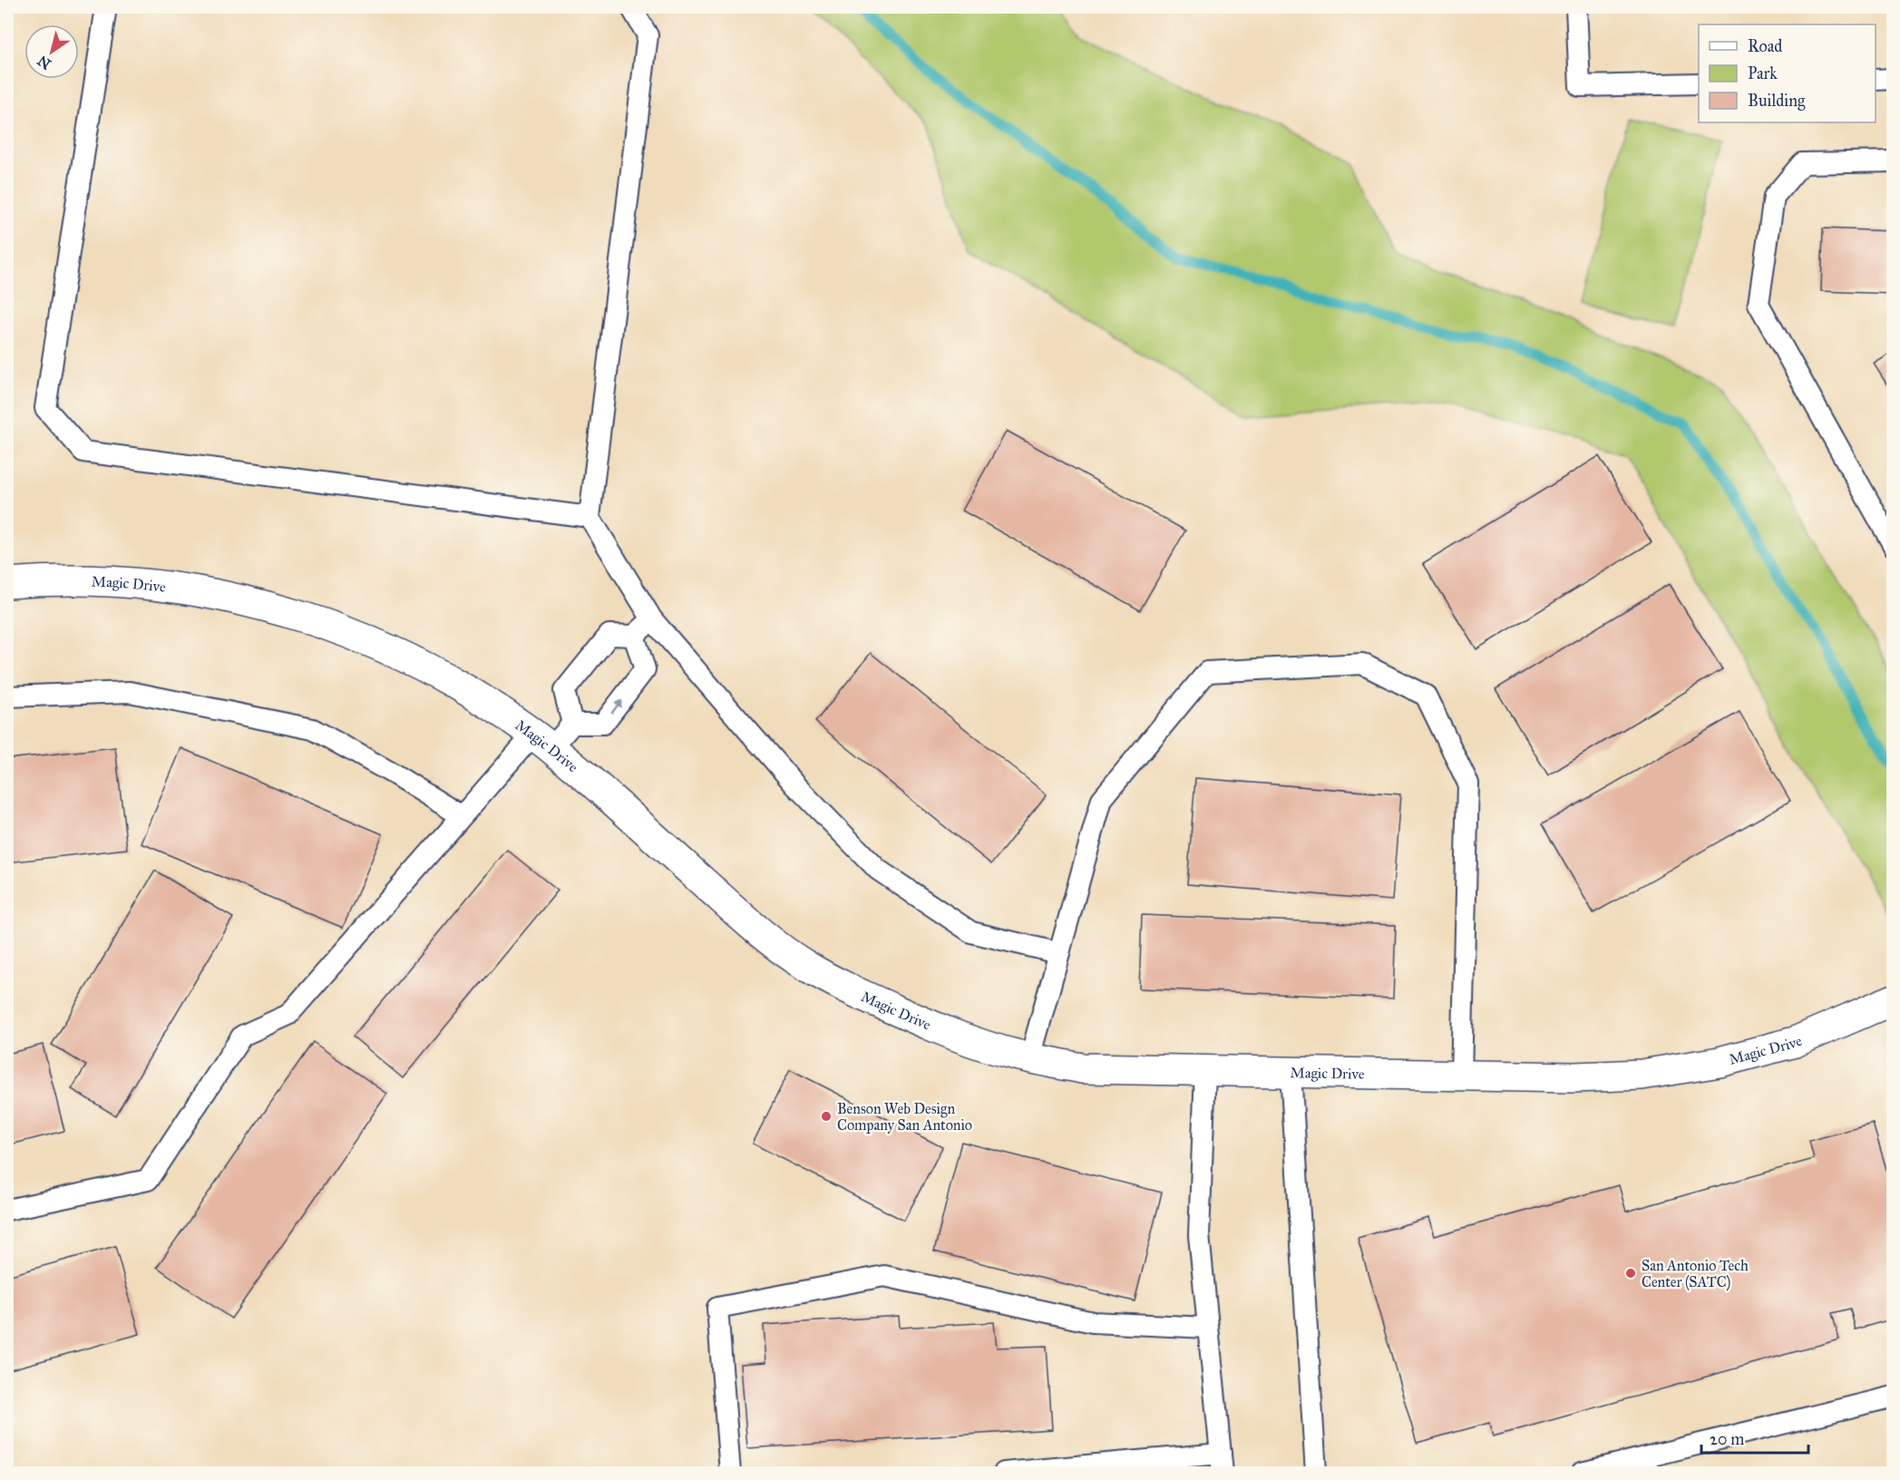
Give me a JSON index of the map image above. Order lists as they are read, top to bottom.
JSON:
{
  "streets": {
    "street": ["Magic Drive"]
  },
  "places": ["Benson Web Design Company San Antonio", "San Antonio Tech Center (SATC)"],
  "legend": ["Road", "Park", "Building"],
  "scale_bar": "20 m",
  "north": "bottom left"
}
